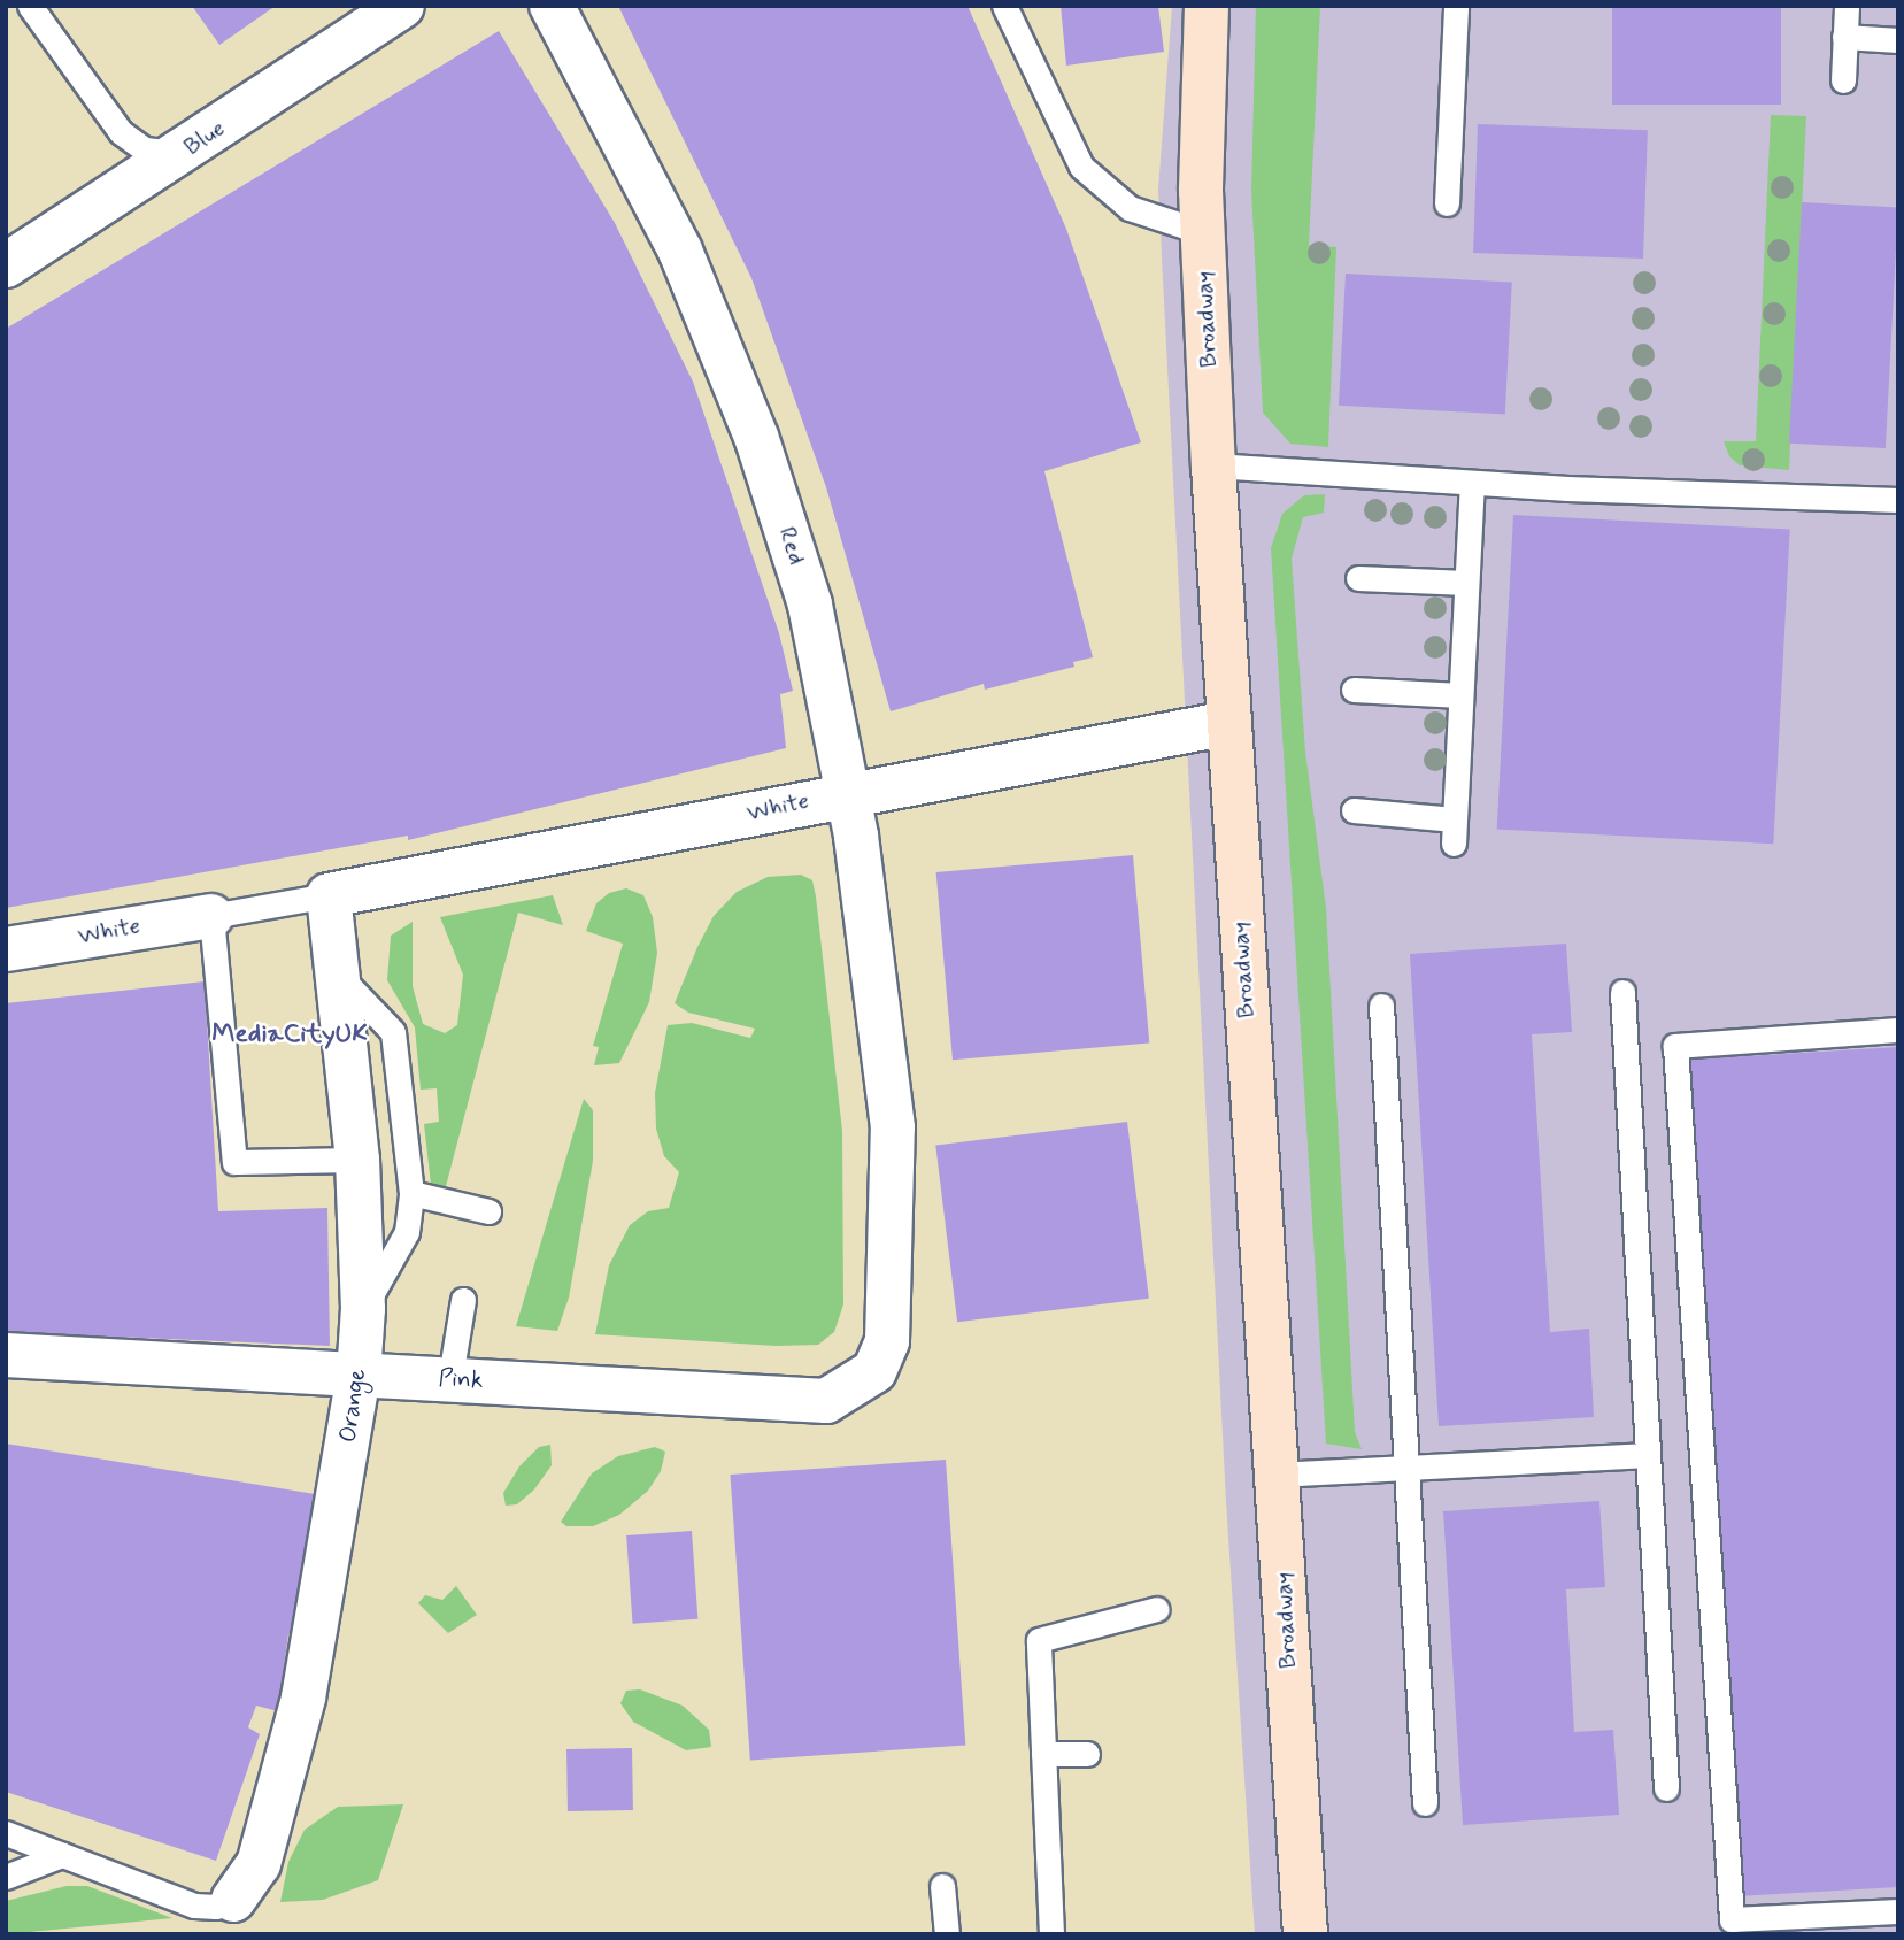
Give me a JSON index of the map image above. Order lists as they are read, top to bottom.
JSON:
{
  "streets": {
    "street": [
      "Blue",
      "Broadway",
      "Red",
      "White",
      "Pink",
      "Orange"
    ]
  },
  "crossings": [
    ["Broadway", "White"],
    ["Red", "White"],
    ["Red", "Pink"],
    ["White", "Orange"],
    ["Pink", "Orange"]
  ],
  "districts": ["MediaCityUK"]
}
